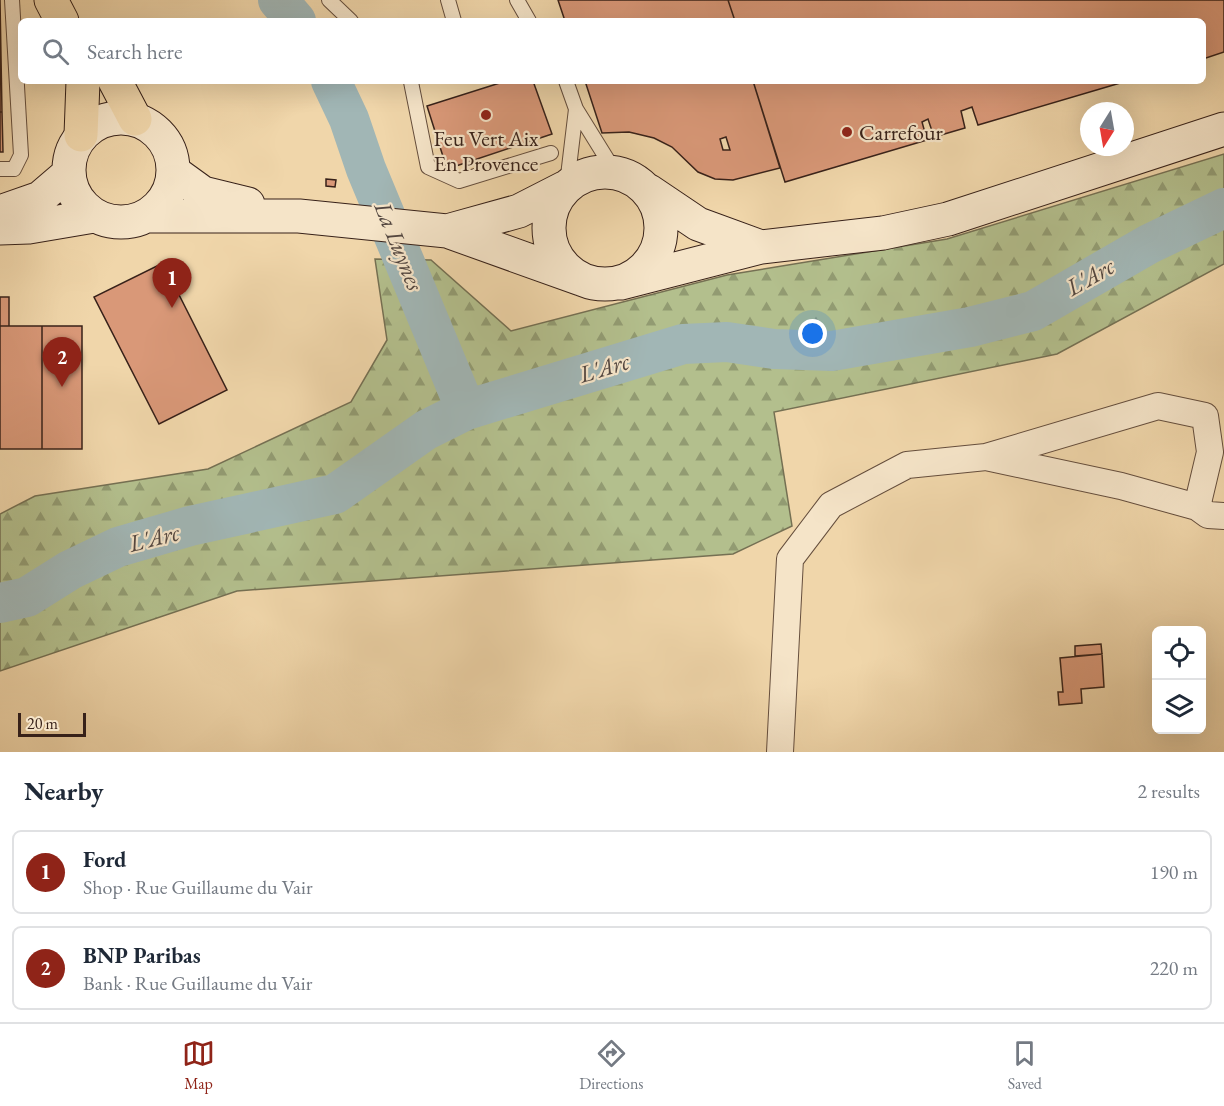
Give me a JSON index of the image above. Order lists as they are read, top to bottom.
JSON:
{
  "water": ["La Luynes", "L'Arc"],
  "places": ["Feu Vert Aix En Provence", "Carrefour"],
  "scale_bar": "20 m",
  "north": "bottom",
  "page": {
    "search": "Search here",
    "pins": ["1", "2"],
    "scale": "20 m",
    "heading": ["Nearby", "2 results"],
    "list": [
      {
        "mark": "1",
        "name": "Ford",
        "note": "Shop · Rue Guillaume du Vair",
        "value": "190 m"
      },
      {
        "mark": "2",
        "name": "BNP Paribas",
        "note": "Bank · Rue Guillaume du Vair",
        "value": "220 m"
      }
    ],
    "nav": ["Map", "Directions", "Saved"]
  }
}
